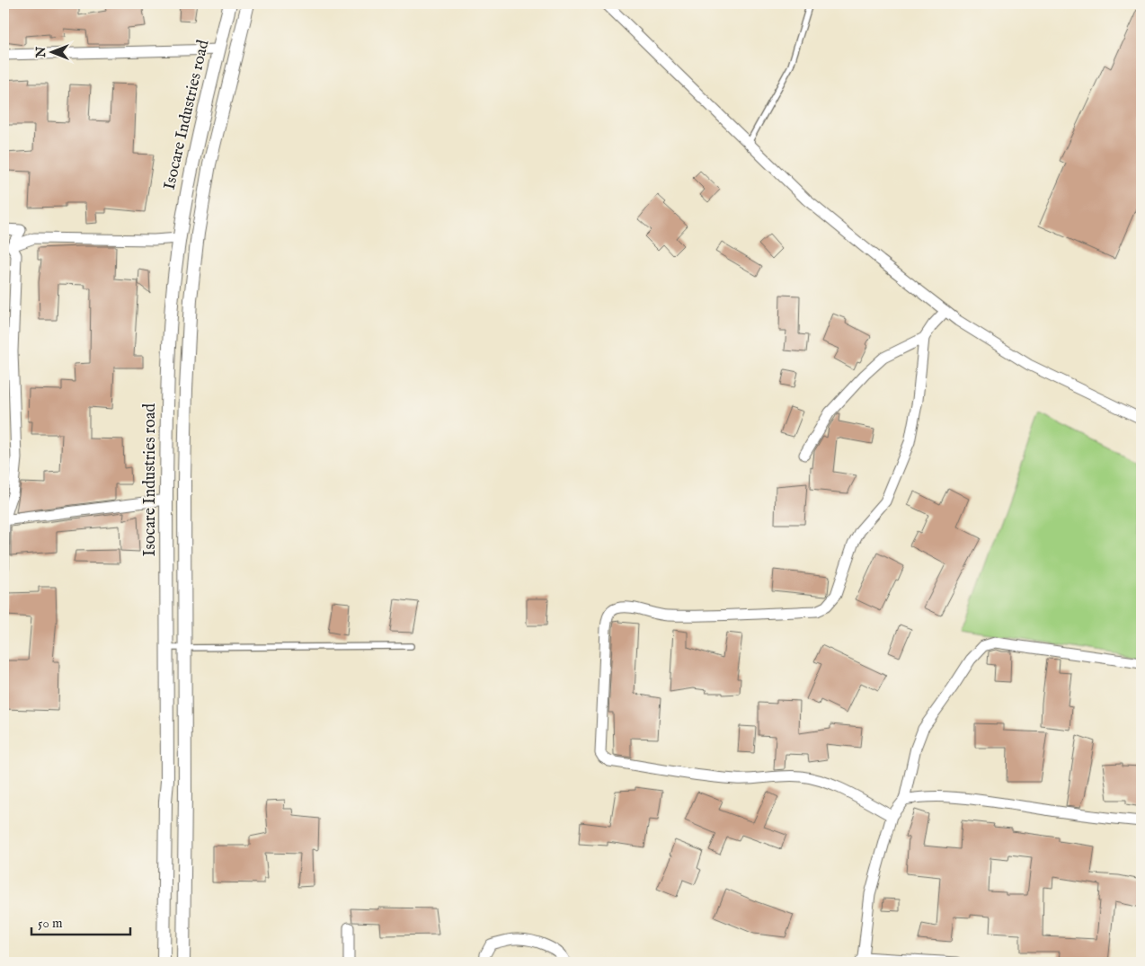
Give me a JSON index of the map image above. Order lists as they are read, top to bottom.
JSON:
{
  "streets": {
    "street": ["Isocare Industries road"]
  },
  "scale_bar": "50 m",
  "north": "left"
}
